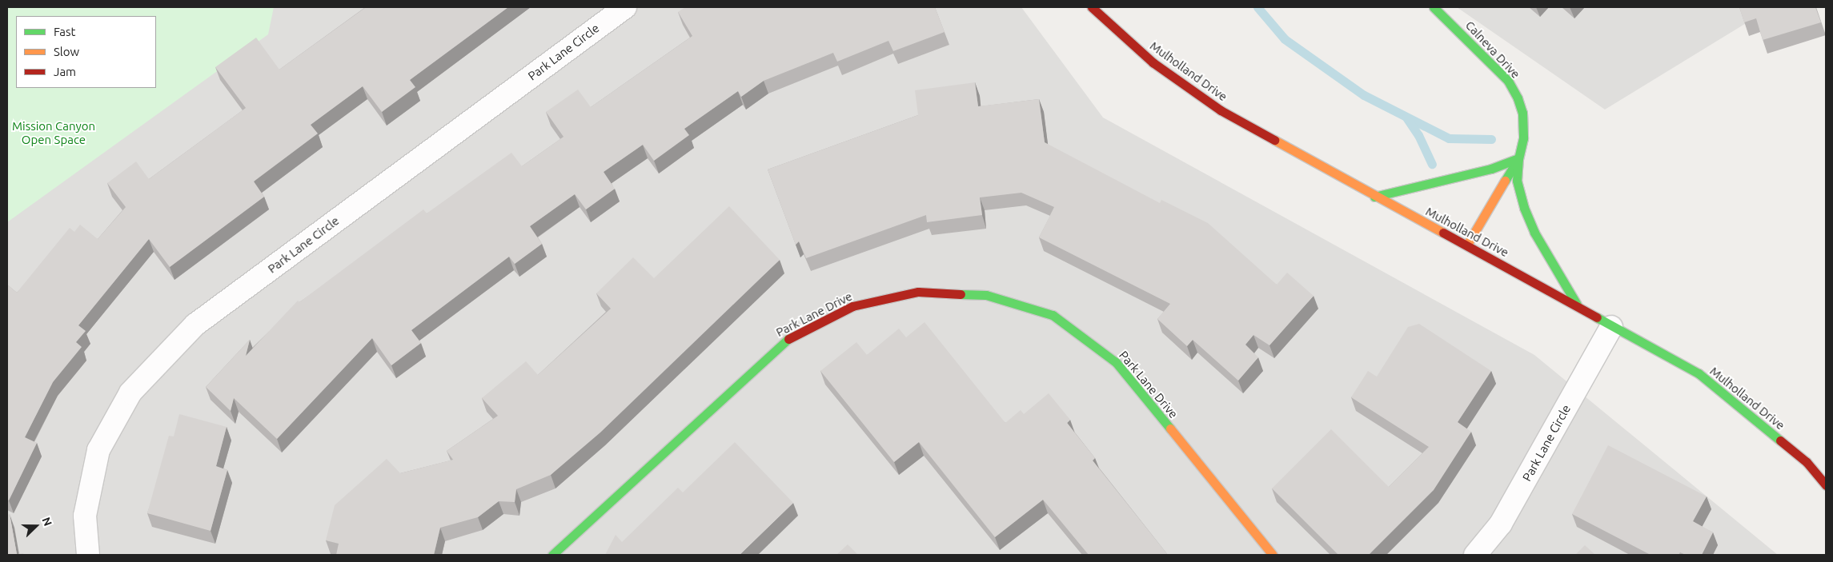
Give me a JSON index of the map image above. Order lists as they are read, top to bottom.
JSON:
{
  "streets": {
    "main road": ["Calneva Drive", "Mulholland Drive", "Park Lane Drive"],
    "street": ["Park Lane Circle"]
  },
  "crossings": [
    ["Calneva Drive", "Mulholland Drive"],
    ["Park Lane Circle", "Mulholland Drive"]
  ],
  "parks": ["Mission Canyon Open Space"],
  "legend": ["Fast", "Slow", "Jam"],
  "north": "right"
}
